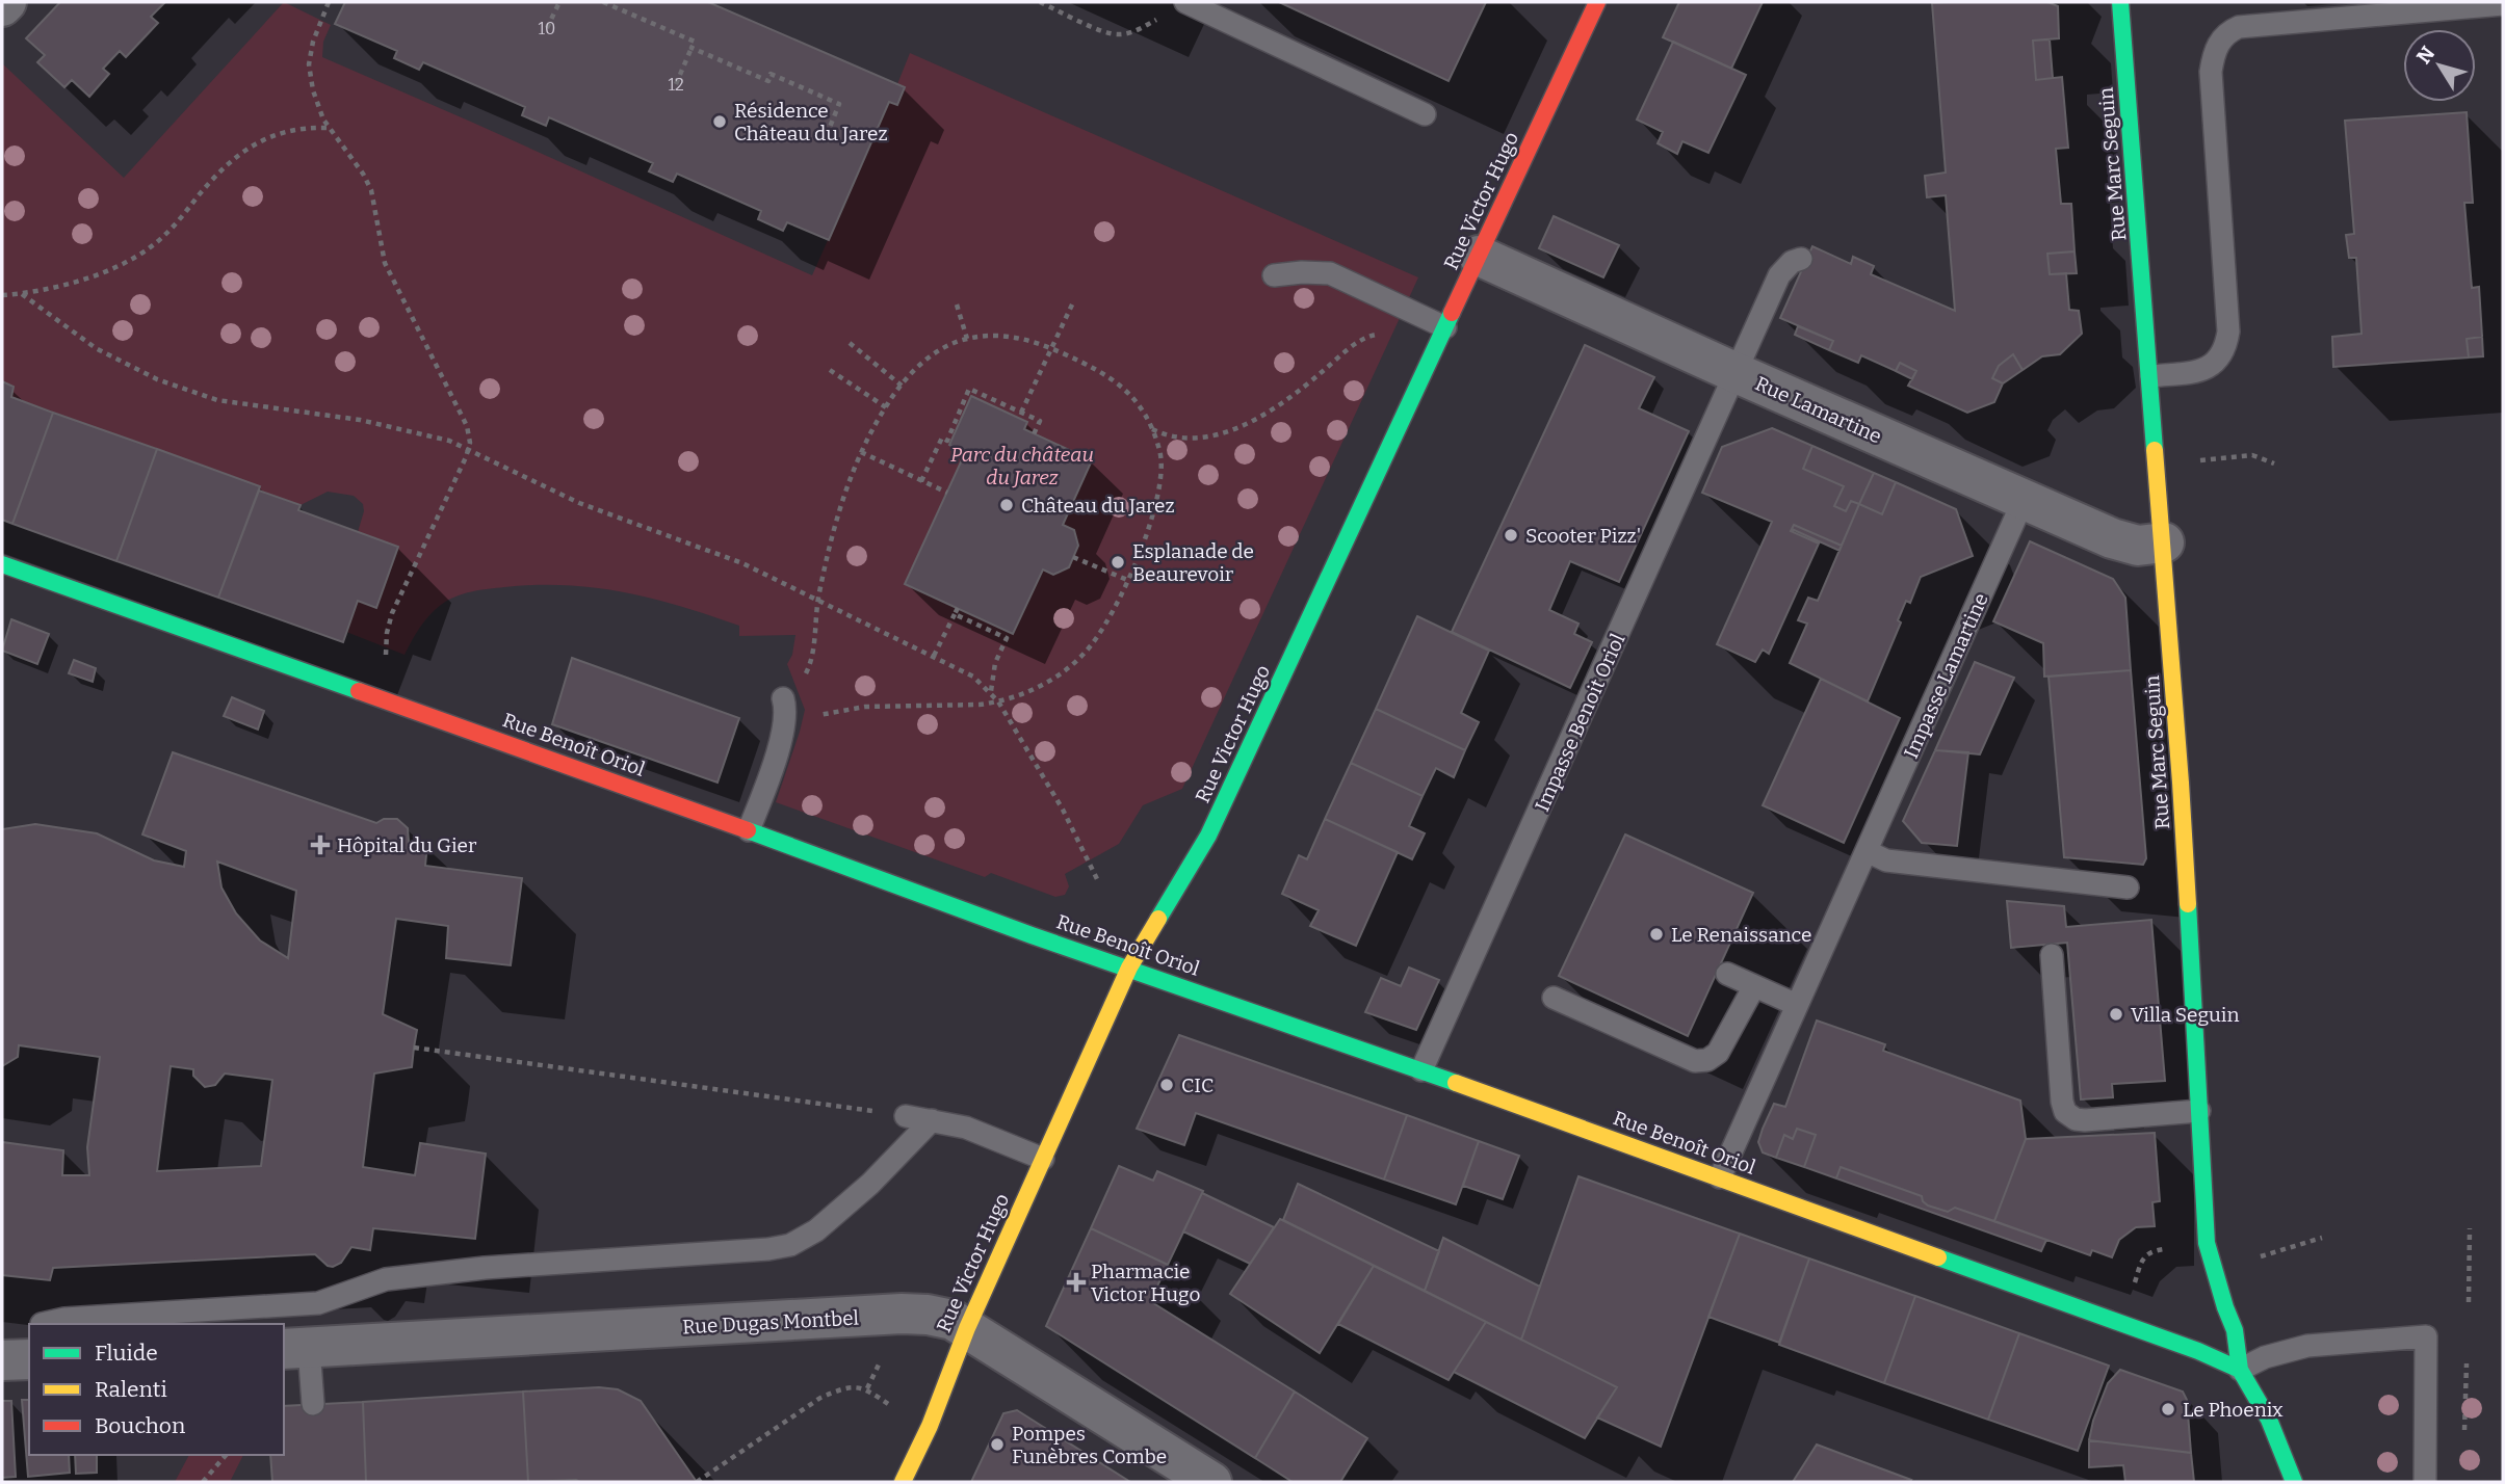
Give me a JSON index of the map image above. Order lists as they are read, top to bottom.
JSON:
{
  "streets": {
    "main road": ["Rue Marc Seguin", "Rue Victor Hugo", "Rue Benoît Oriol"],
    "street": ["Rue Lamartine", "Rue Dugas Montbel"],
    "lane": ["Impasse Lamartine", "Impasse Benoit Oriol"]
  },
  "crossings": [
    ["Rue Marc Seguin", "Rue Lamartine"],
    ["Rue Marc Seguin", "Rue Benoît Oriol"],
    ["Rue Victor Hugo", "Rue Lamartine"],
    ["Rue Victor Hugo", "Rue Benoît Oriol"],
    ["Rue Victor Hugo", "Rue Dugas Montbel"],
    ["Rue Lamartine", "Impasse Lamartine"],
    ["Rue Lamartine", "Impasse Benoit Oriol"],
    ["Impasse Lamartine", "Rue Benoît Oriol"],
    ["Impasse Benoit Oriol", "Rue Benoît Oriol"]
  ],
  "parks": ["Parc du château du Jarez"],
  "places": {
    "other": [
      "Résidence Château du Jarez",
      "Château du Jarez",
      "Scooter Pizz'",
      "Esplanade de Beaurevoir",
      "Le Renaissance",
      "Villa Seguin",
      "CIC",
      "Le Phoenix",
      "Pompes Funèbres Combe"
    ],
    "health": ["Hôpital du Gier", "Pharmacie Victor Hugo"]
  },
  "house_numbers": ["10", "12"],
  "legend": ["Fluide", "Ralenti", "Bouchon"],
  "north": "top left"
}
